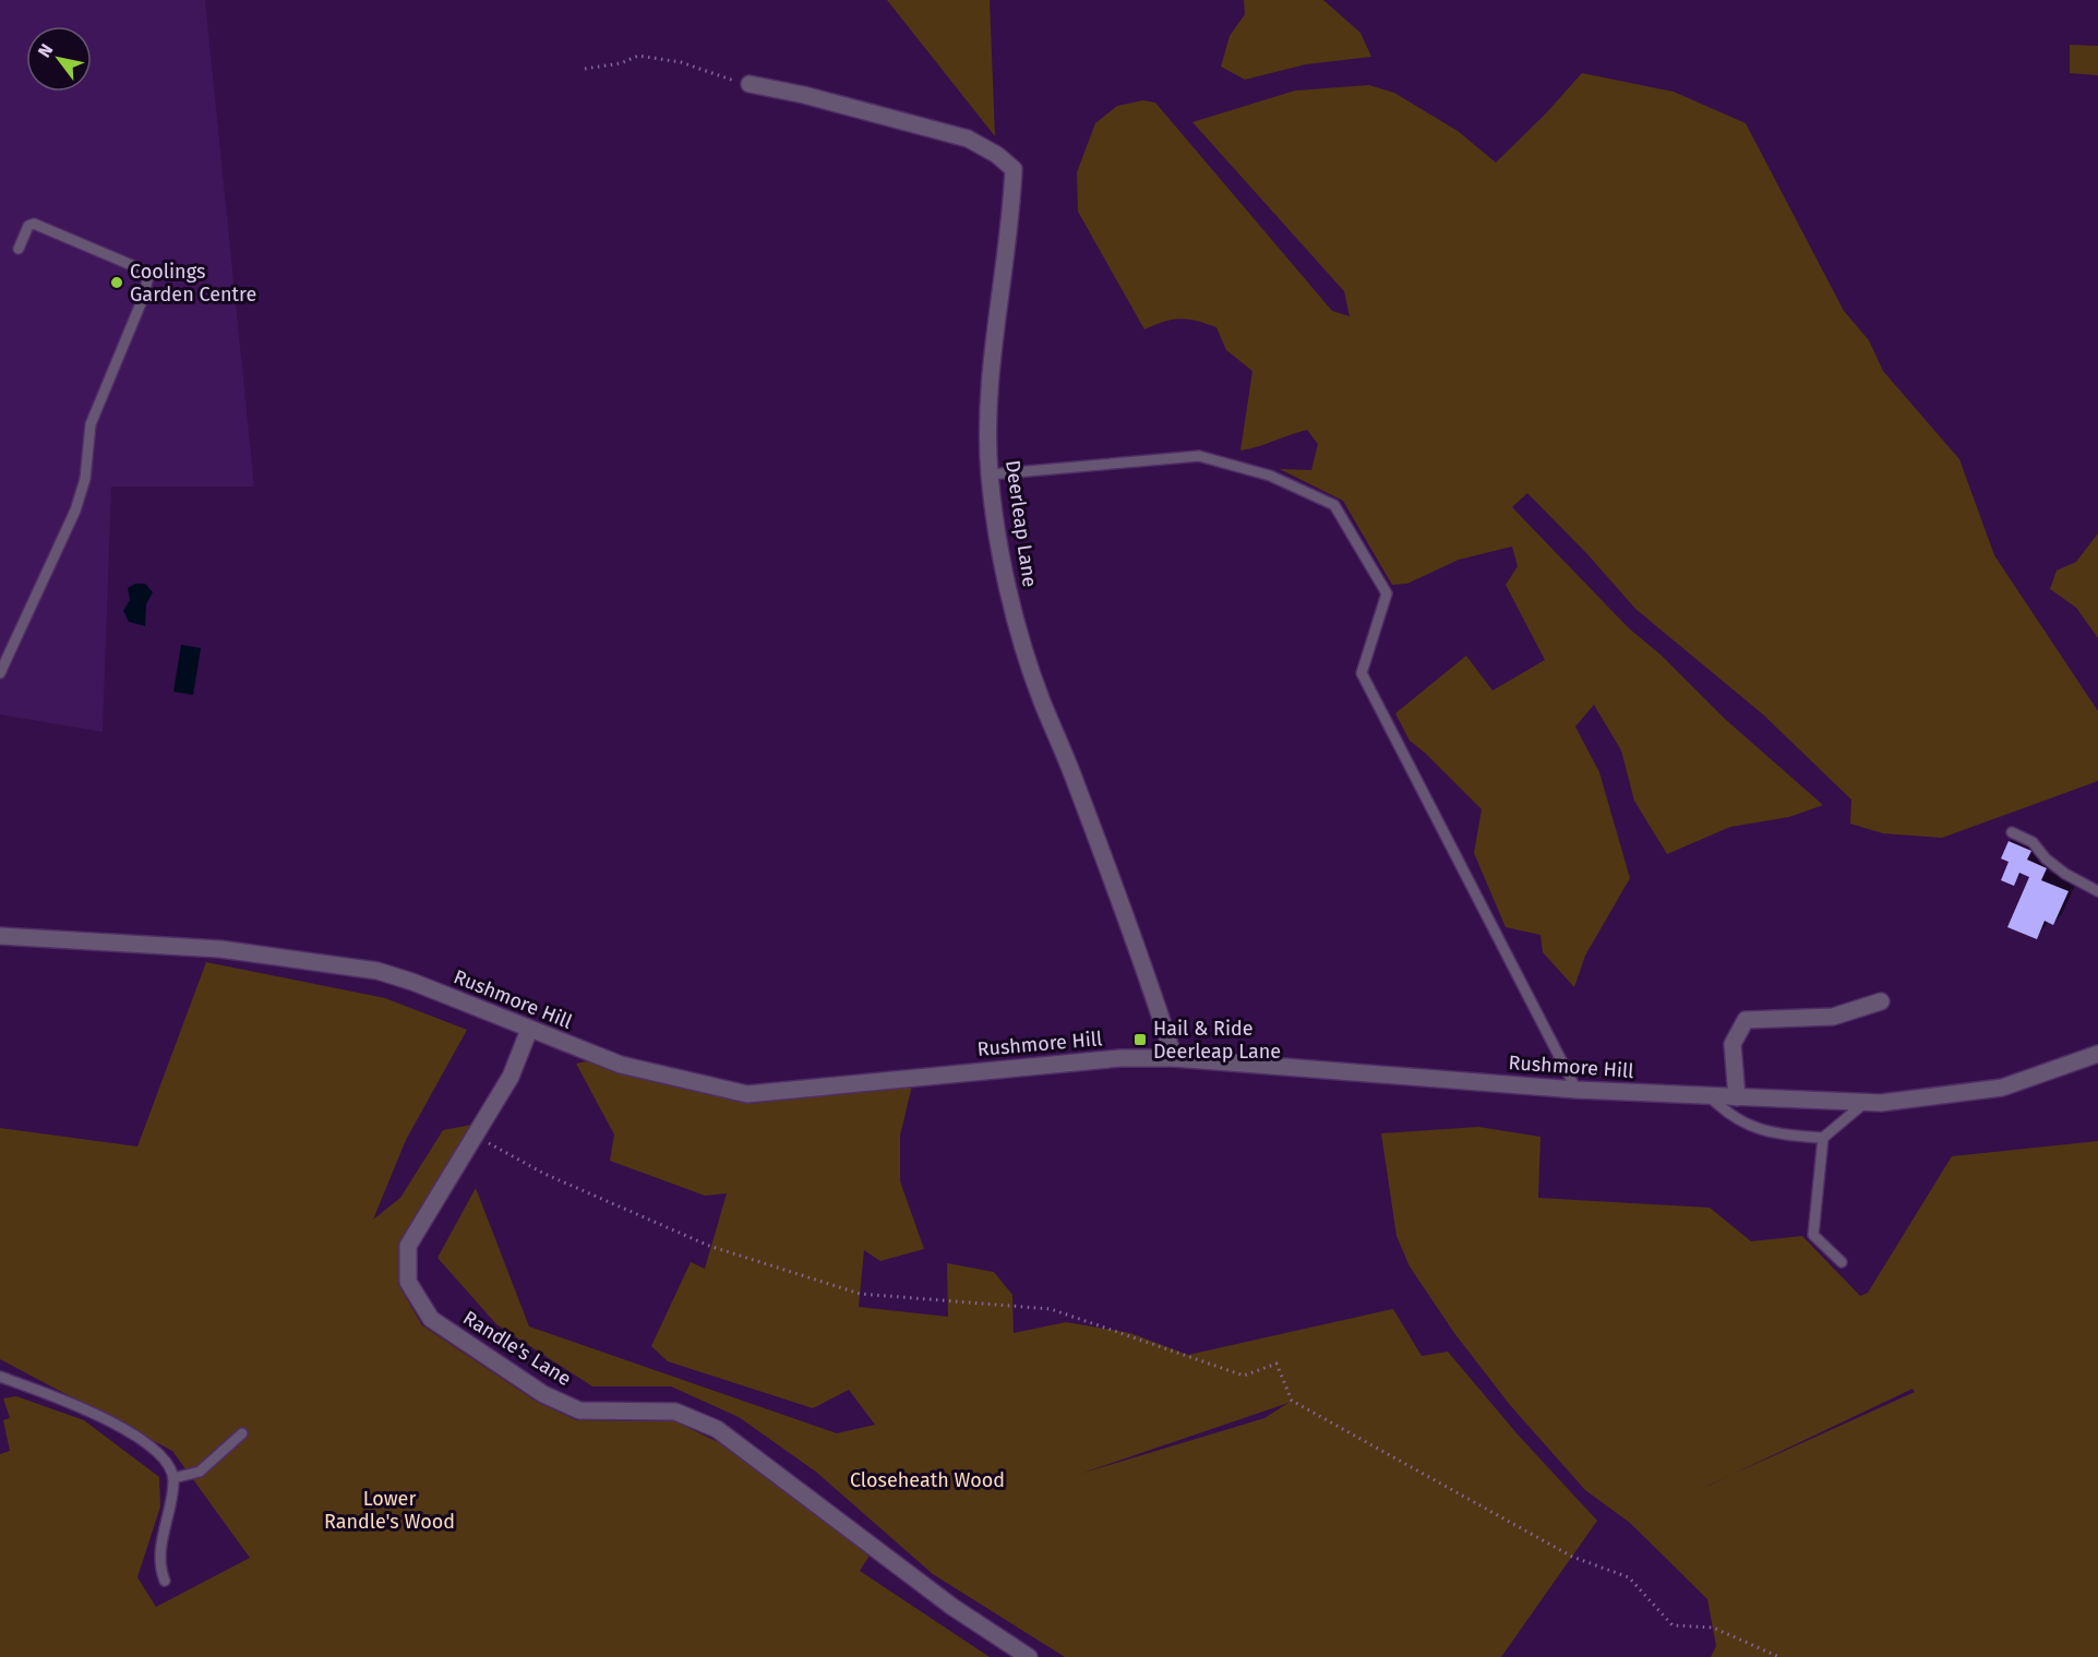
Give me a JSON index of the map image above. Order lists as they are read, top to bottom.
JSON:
{
  "streets": {
    "street": ["Deerleap Lane", "Rushmore Hill", "Randle's Lane"]
  },
  "crossings": [
    ["Deerleap Lane", "Rushmore Hill"],
    ["Rushmore Hill", "Randle's Lane"]
  ],
  "parks": ["Closeheath Wood", "Lower Randle's Wood"],
  "places": {
    "other": ["Coolings Garden Centre"],
    "transit": ["Hail & Ride Deerleap Lane"]
  },
  "north": "top left"
}
